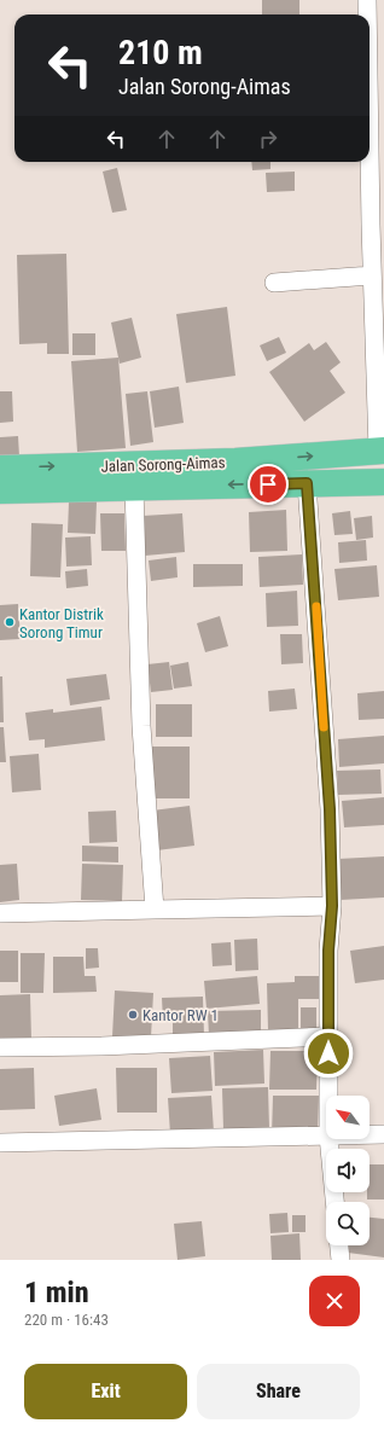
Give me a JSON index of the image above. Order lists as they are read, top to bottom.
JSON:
{
  "streets": {
    "highway": ["Jalan Sorong-Aimas"]
  },
  "places": ["Kantor Distrik Sorong Timur", "Kantor RW 1"],
  "north": "top left",
  "page": {
    "turn": ["210 m", "Jalan Sorong-Aimas"],
    "heading": ["1 min", "220 m · 16:43"],
    "buttons": ["Exit", "Share"]
  }
}
